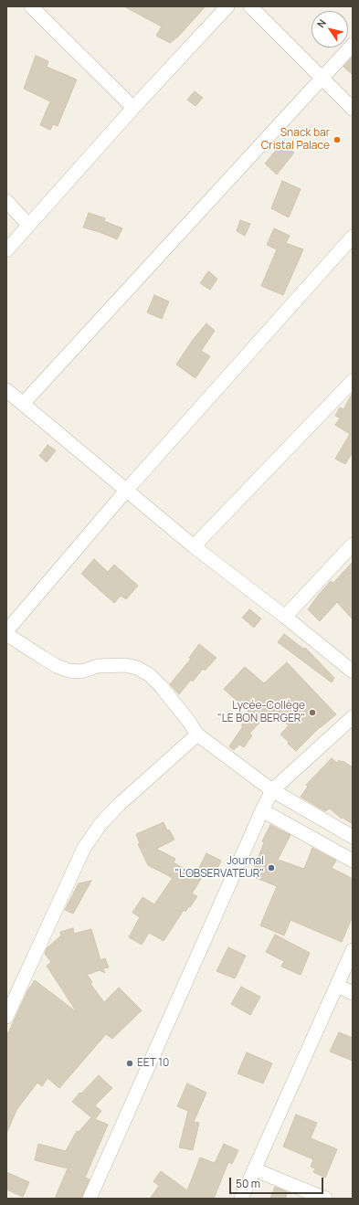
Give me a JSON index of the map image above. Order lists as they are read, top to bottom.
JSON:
{
  "places": [
    "Snack bar Cristal Palace",
    "Lycée-Collège \"LE BON BERGER\"",
    "Journal \"L'OBSERVATEUR\"",
    "EET 10"
  ],
  "scale_bar": "50 m",
  "north": "top left"
}
